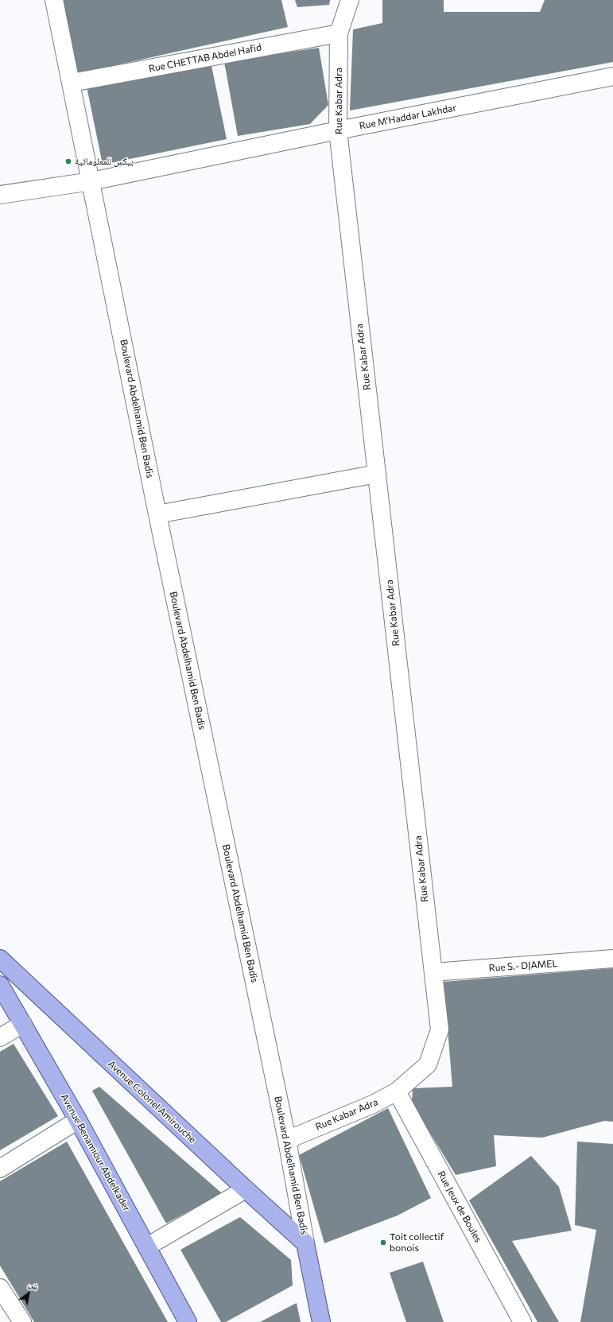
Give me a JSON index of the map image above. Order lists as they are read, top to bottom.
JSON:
{
  "streets": {
    "main road": ["Boulevard Abdelhamid Ben Badis", "Avenue Colonel Amirouche", "Avenue Benamiour Abdelkader"],
    "street": [
      "Rue CHETTAB Abdel Hafid",
      "Rue Kabar Adra",
      "Rue M'Haddar Lakhdar",
      "Rue S.- DJAMEL",
      "Rue Jeux de Boules"
    ]
  },
  "crossings": [
    ["Rue CHETTAB Abdel Hafid", "Rue Kabar Adra"],
    ["Rue CHETTAB Abdel Hafid", "Boulevard Abdelhamid Ben Badis"],
    ["Rue Kabar Adra", "Rue M'Haddar Lakhdar"],
    ["Rue Kabar Adra", "Boulevard Abdelhamid Ben Badis"],
    ["Rue Kabar Adra", "Rue S.- DJAMEL"],
    ["Rue Kabar Adra", "Rue Jeux de Boules"],
    ["Rue M'Haddar Lakhdar", "Boulevard Abdelhamid Ben Badis"],
    ["Boulevard Abdelhamid Ben Badis", "Avenue Colonel Amirouche"]
  ],
  "places": ["بيكس للمعلوماتية", "Toit collectif bonois"],
  "north": "top right"
}
